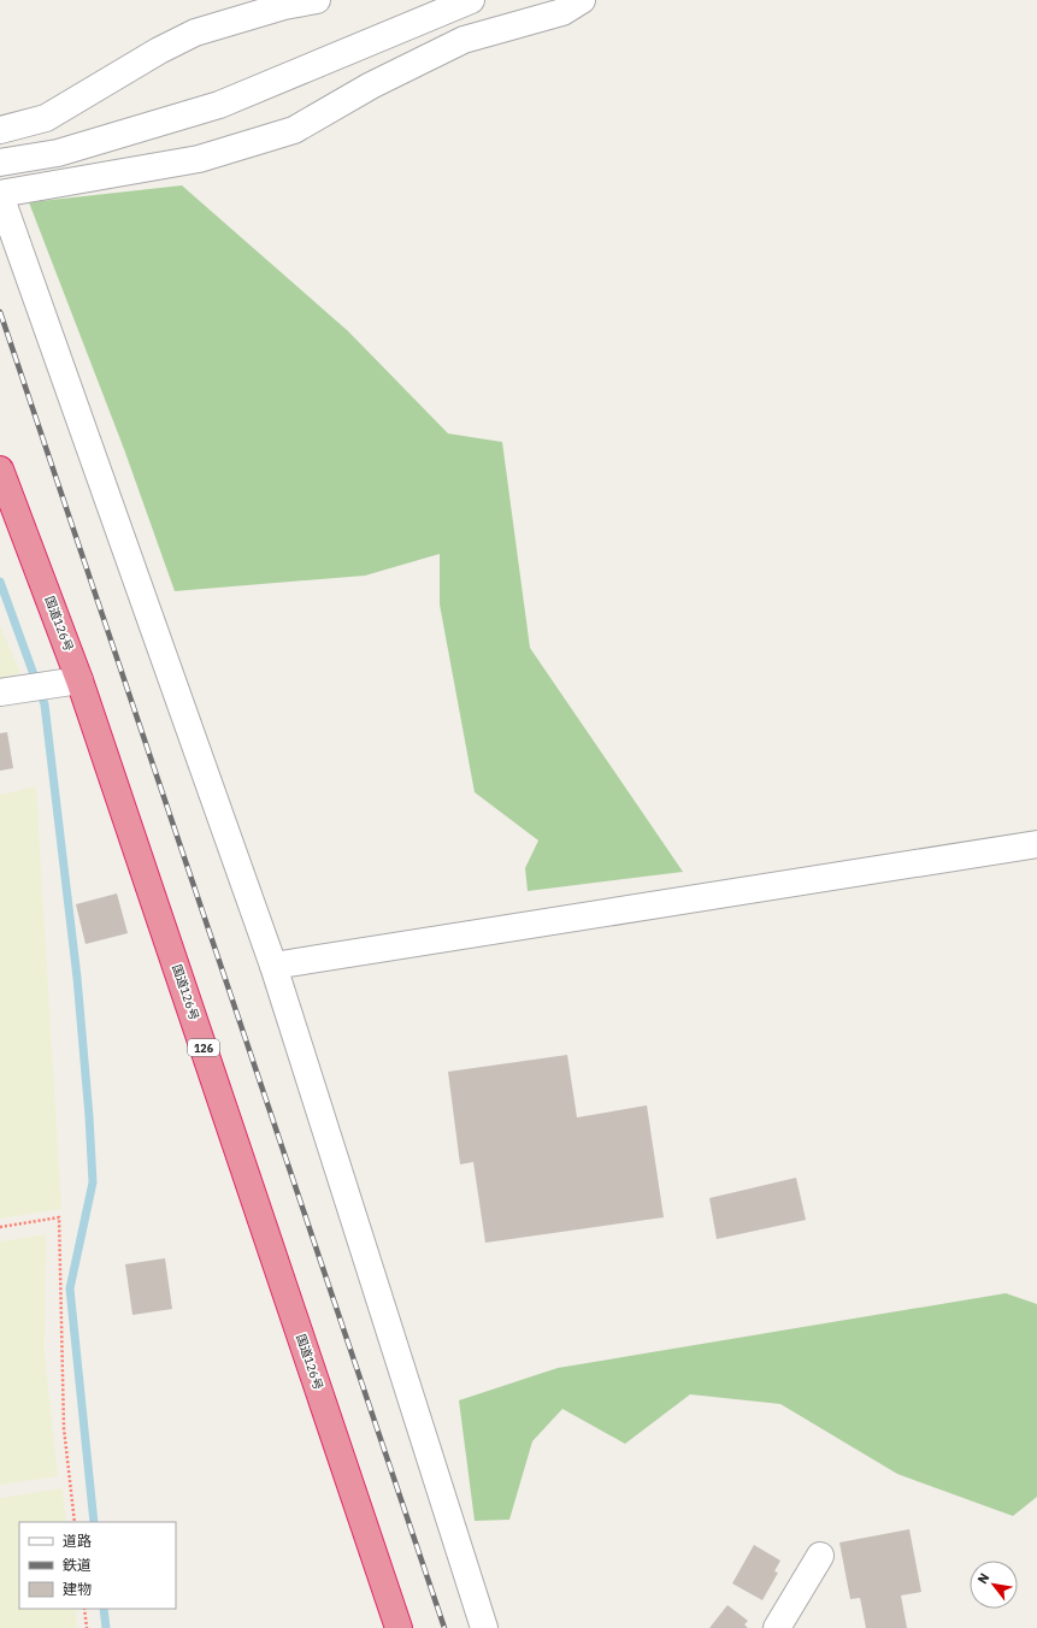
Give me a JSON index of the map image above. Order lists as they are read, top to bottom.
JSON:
{
  "streets": {
    "highway": ["国道126号", "126"]
  },
  "legend": ["道路", "鉄道", "建物"],
  "north": "top left"
}
